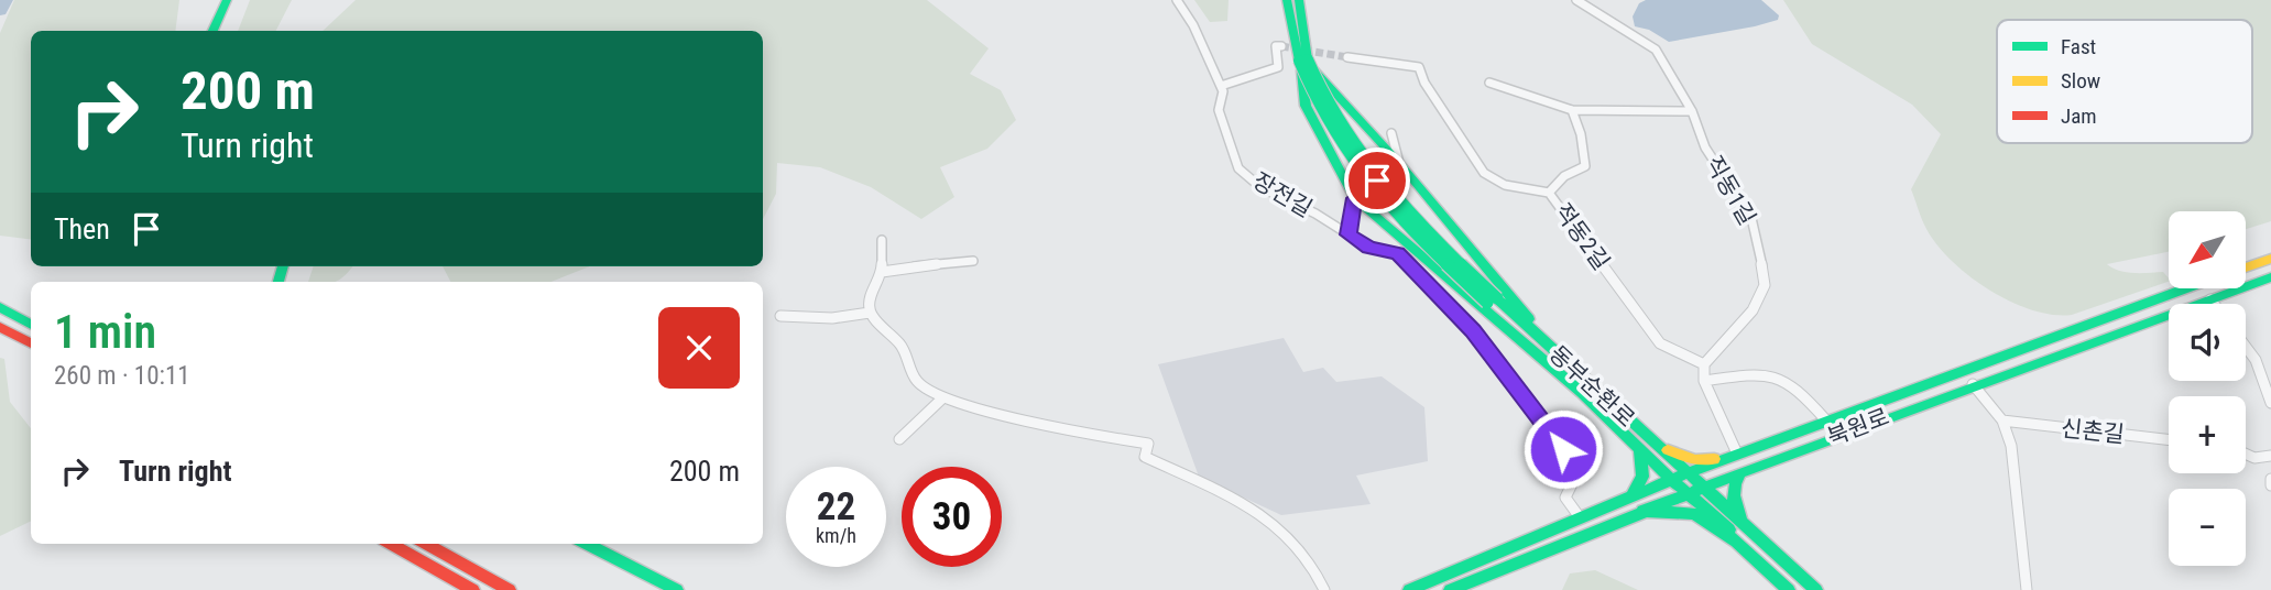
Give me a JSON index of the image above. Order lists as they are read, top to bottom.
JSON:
{
  "streets": {
    "main road": ["동부순환로", "북원로"],
    "street": [
      "직동1길",
      "장전길",
      "적동2길",
      "신촌길"
    ]
  },
  "crossings": [
    ["직동1길", "적동2길"],
    ["장전길", "북원로"],
    ["동부순환로", "북원로"]
  ],
  "legend": ["Fast", "Slow", "Jam"],
  "north": "bottom left",
  "page": {
    "turn": ["200 m", "Turn right"],
    "then": "Then",
    "map_buttons": ["+", "−"],
    "heading": ["1 min", "260 m · 10:11"],
    "list": [
      {
        "name": "Turn right",
        "value": "200 m"
      }
    ],
    "speed": "22 km/h",
    "limit": "30"
  }
}
